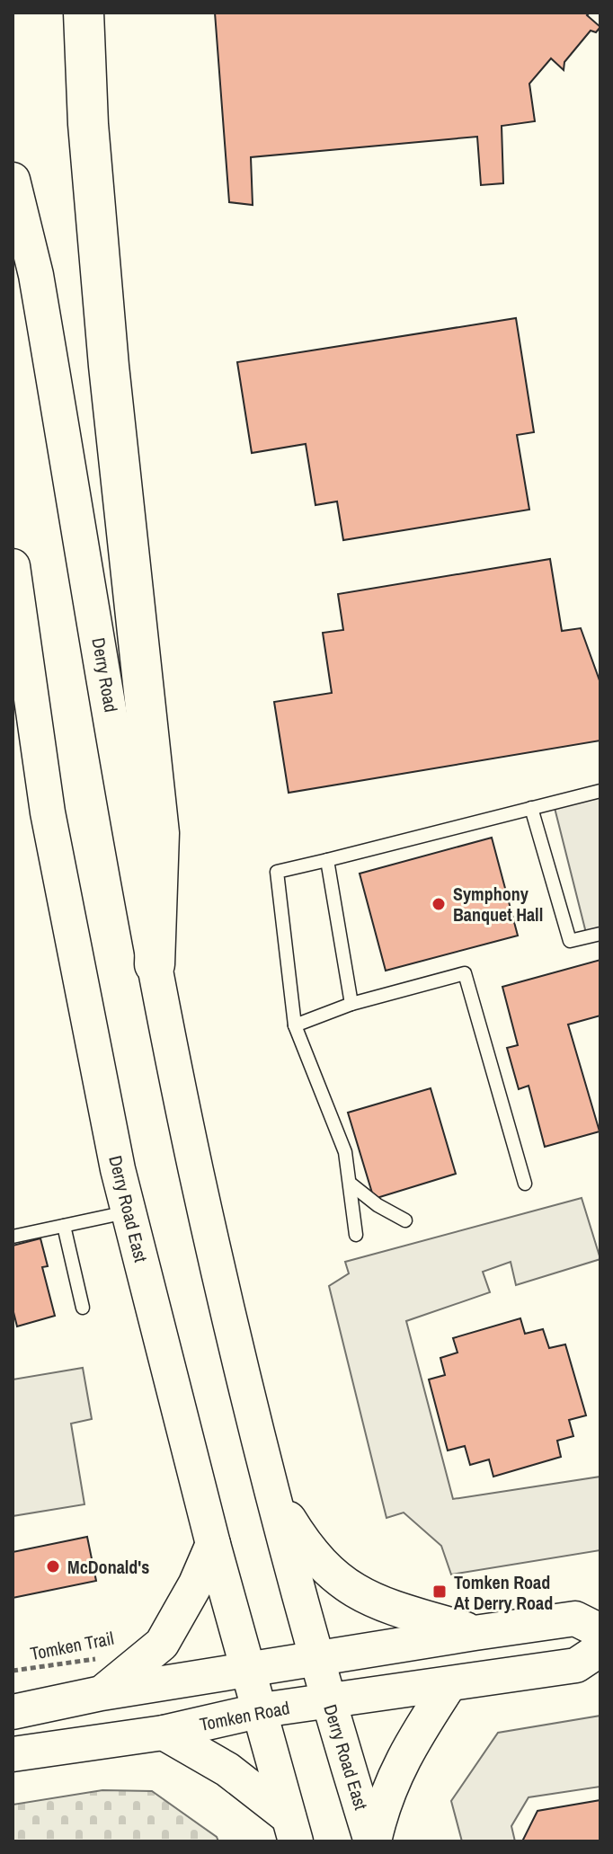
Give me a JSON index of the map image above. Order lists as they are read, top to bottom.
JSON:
{
  "streets": {
    "main road": ["Derry Road", "Derry Road East", "Tomken Road"],
    "path": ["Tomken Trail"]
  },
  "crossings": [
    ["Derry Road", "Derry Road East"],
    ["Derry Road East", "Tomken Road"]
  ],
  "places": {
    "other": ["Symphony Banquet Hall", "McDonald's"],
    "transit": ["Tomken Road At Derry Road"]
  }
}
